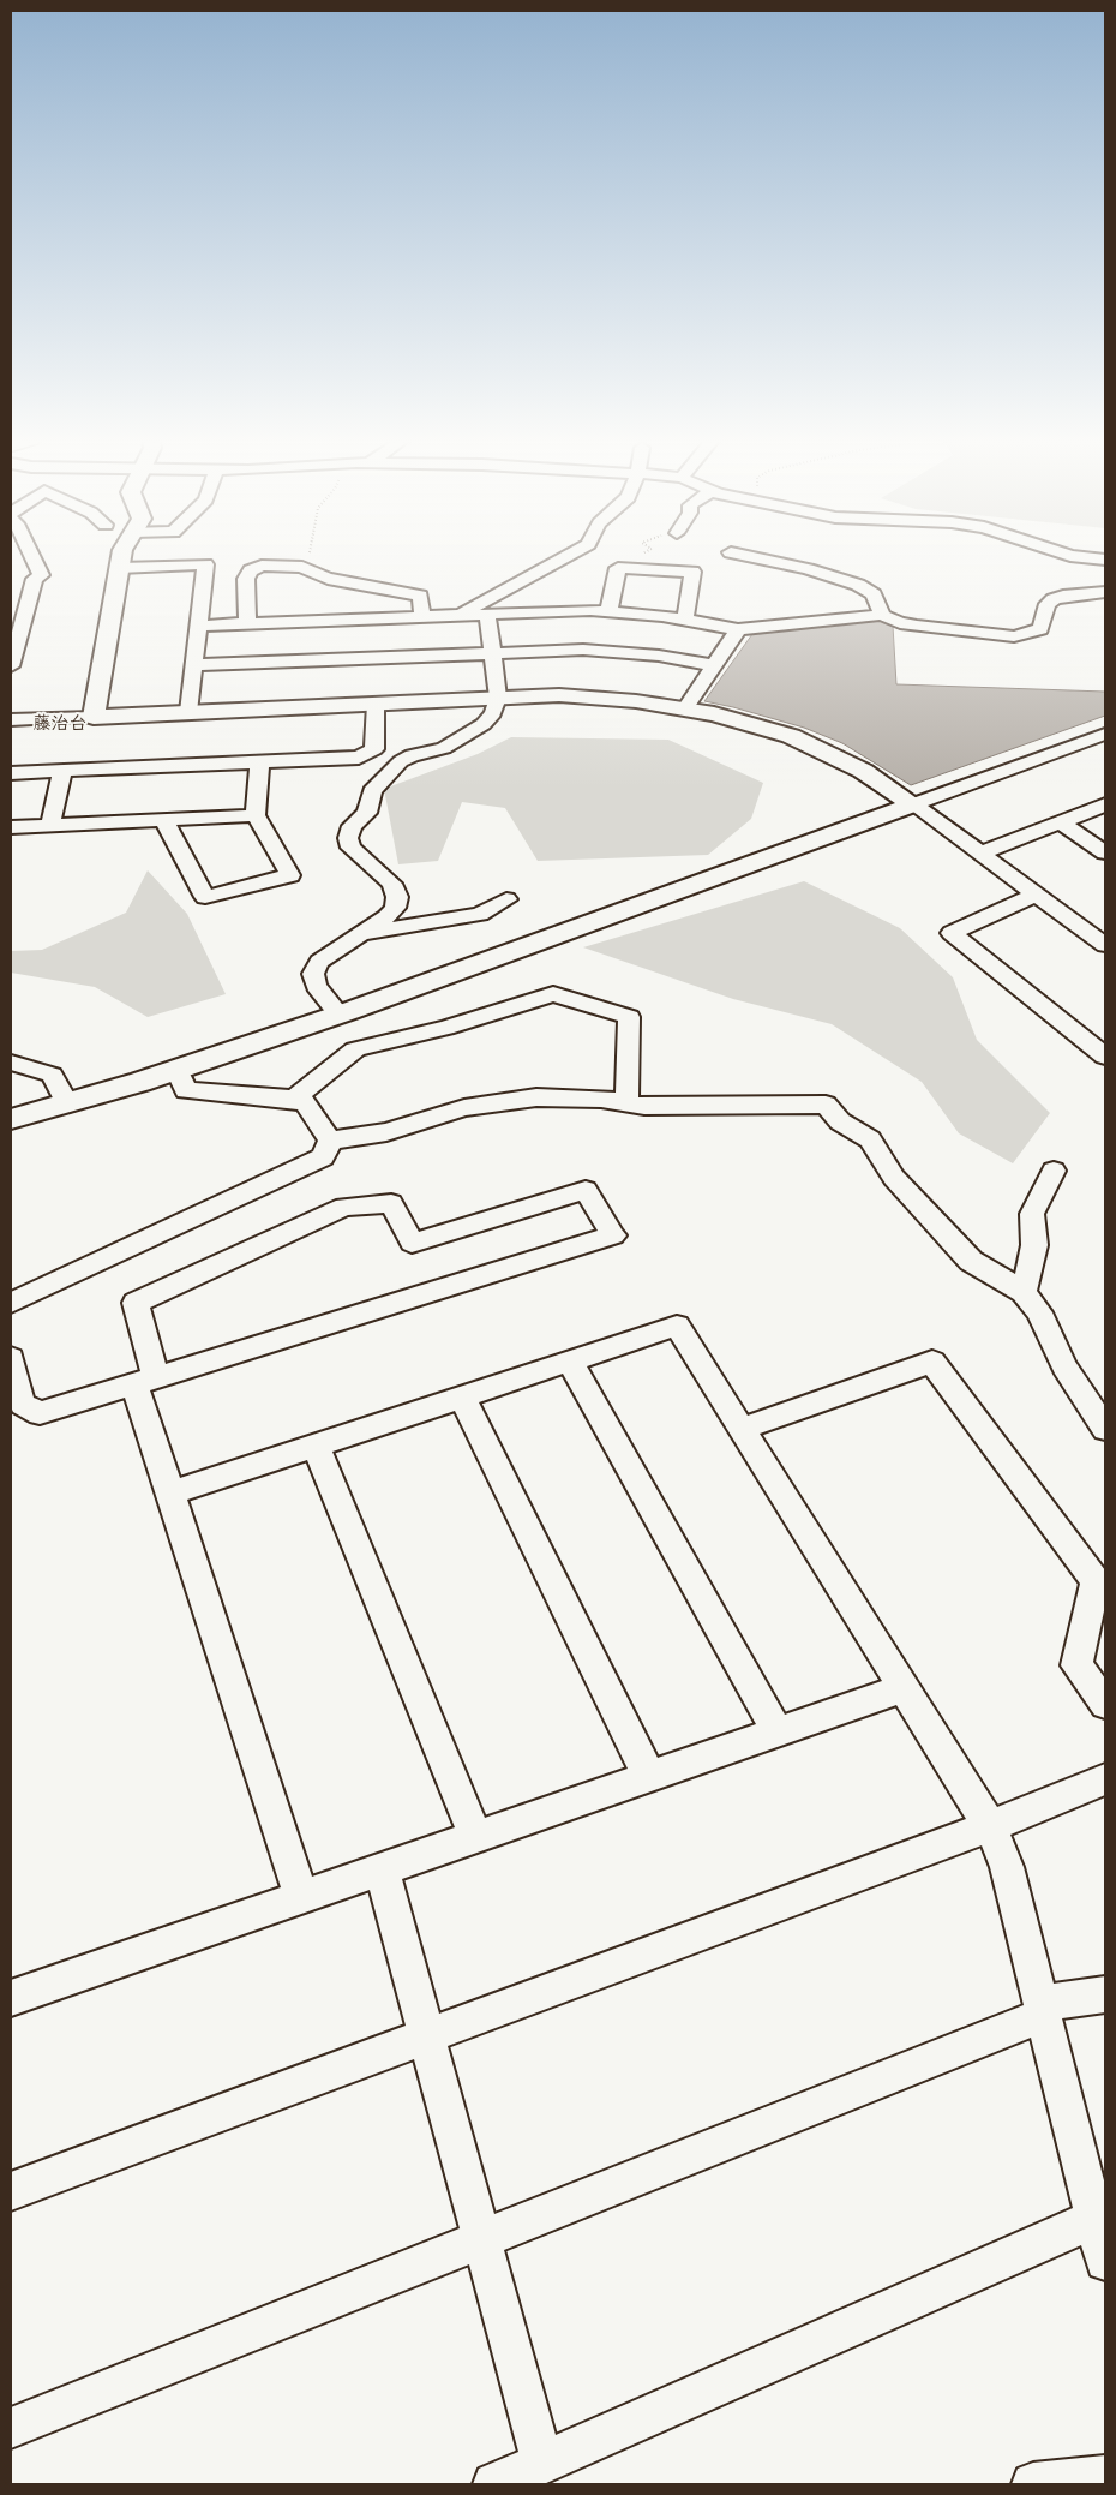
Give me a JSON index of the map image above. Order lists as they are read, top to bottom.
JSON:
{
  "districts": ["藤治台"]
}
